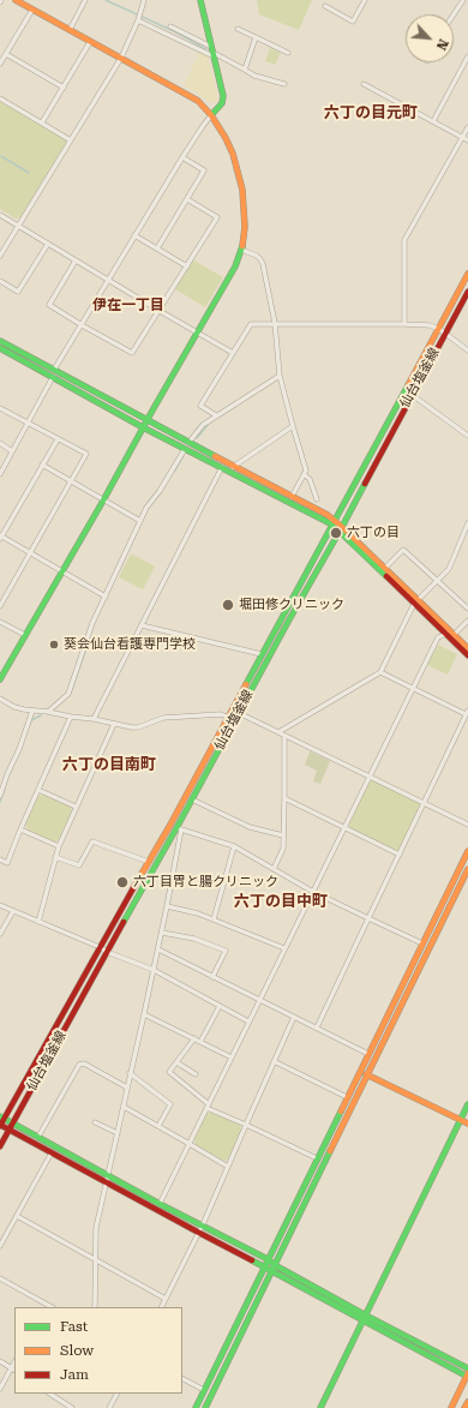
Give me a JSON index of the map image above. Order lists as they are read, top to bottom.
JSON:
{
  "streets": {
    "street": ["仙台塩釜線"]
  },
  "districts": [
    "六丁の目元町",
    "伊在一丁目",
    "六丁の目南町",
    "六丁の目中町"
  ],
  "places": [
    "六丁の目",
    "堀田修クリニック",
    "葵会仙台看護専門学校",
    "六丁目胃と腸クリニック"
  ],
  "legend": ["Fast", "Slow", "Jam"],
  "north": "bottom right"
}
